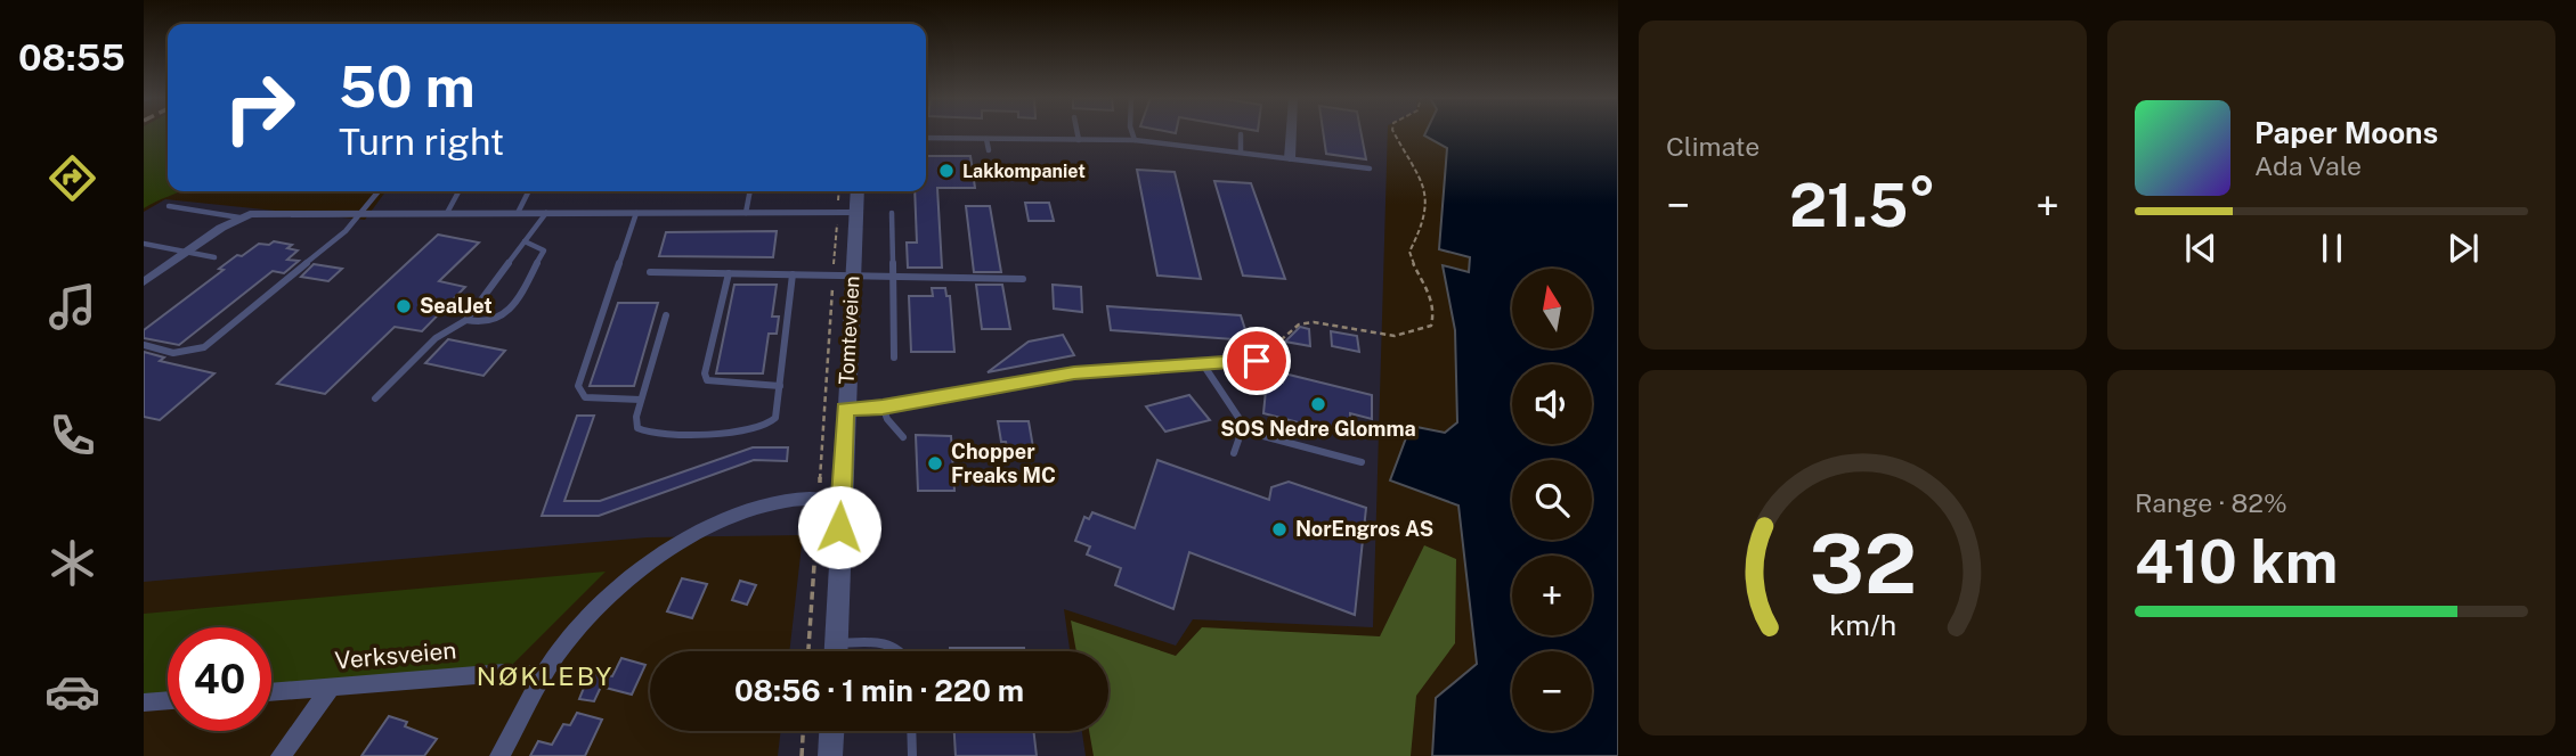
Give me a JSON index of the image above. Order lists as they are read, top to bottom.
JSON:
{
  "streets": {
    "street": ["Tomteveien", "Verksveien"]
  },
  "districts": ["NØKLEBY"],
  "places": [
    "Lakkompaniet",
    "SealJet",
    "SOS Nedre Glomma",
    "Chopper Freaks MC",
    "NorEngros AS"
  ],
  "north": "top",
  "page": {
    "tabs": "08:55",
    "tile": [
      "Climate",
      ["Range · 82%", "410 km"]
    ],
    "turn": ["50 m", "Turn right"],
    "song": ["Paper Moons", "Ada Vale"],
    "heat": ["−", "21.5°", "+"],
    "map_buttons": ["+", "−"],
    "limit": "40",
    "trip": "08:56 · 1 min · 220 m",
    "gauge": ["32", "km/h"]
  }
}
